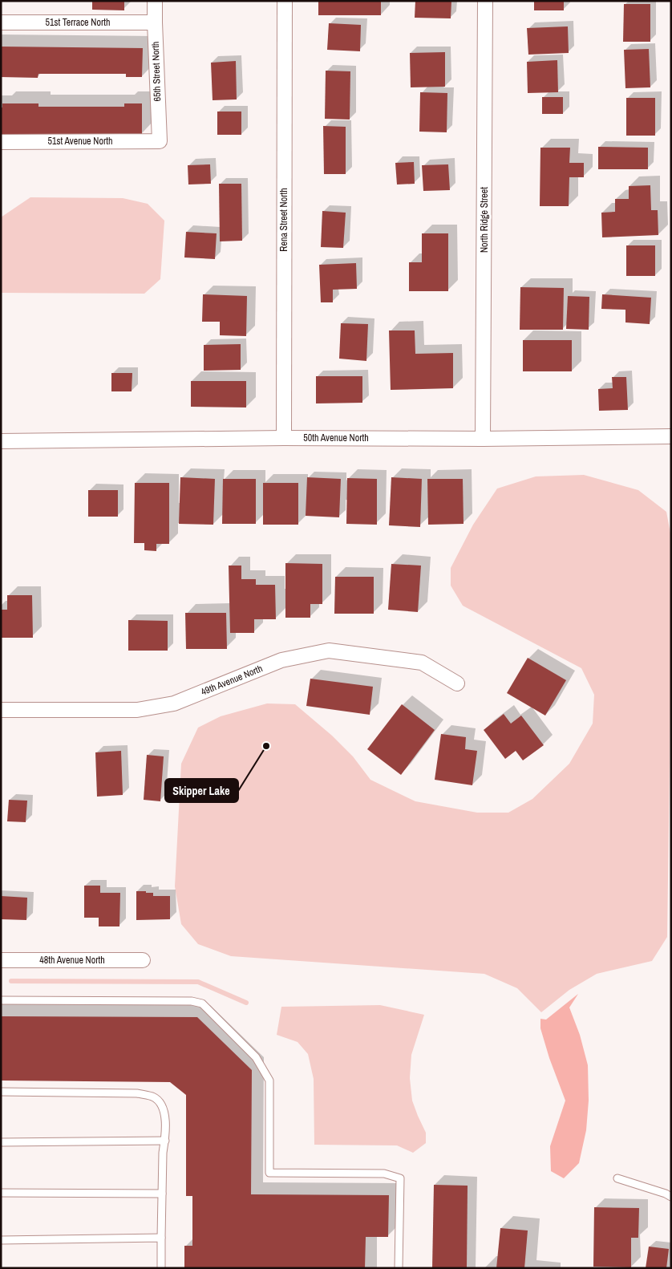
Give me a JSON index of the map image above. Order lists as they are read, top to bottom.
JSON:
{
  "streets": {
    "street": [
      "51st Terrace North",
      "65th Street North",
      "51st Avenue North",
      "Rena Street North",
      "North Ridge Street",
      "50th Avenue North",
      "49th Avenue North",
      "48th Avenue North"
    ]
  },
  "crossings": [
    ["51st Terrace North", "65th Street North"],
    ["65th Street North", "51st Avenue North"],
    ["Rena Street North", "50th Avenue North"],
    ["North Ridge Street", "50th Avenue North"]
  ],
  "places": ["Skipper Lake"]
}
